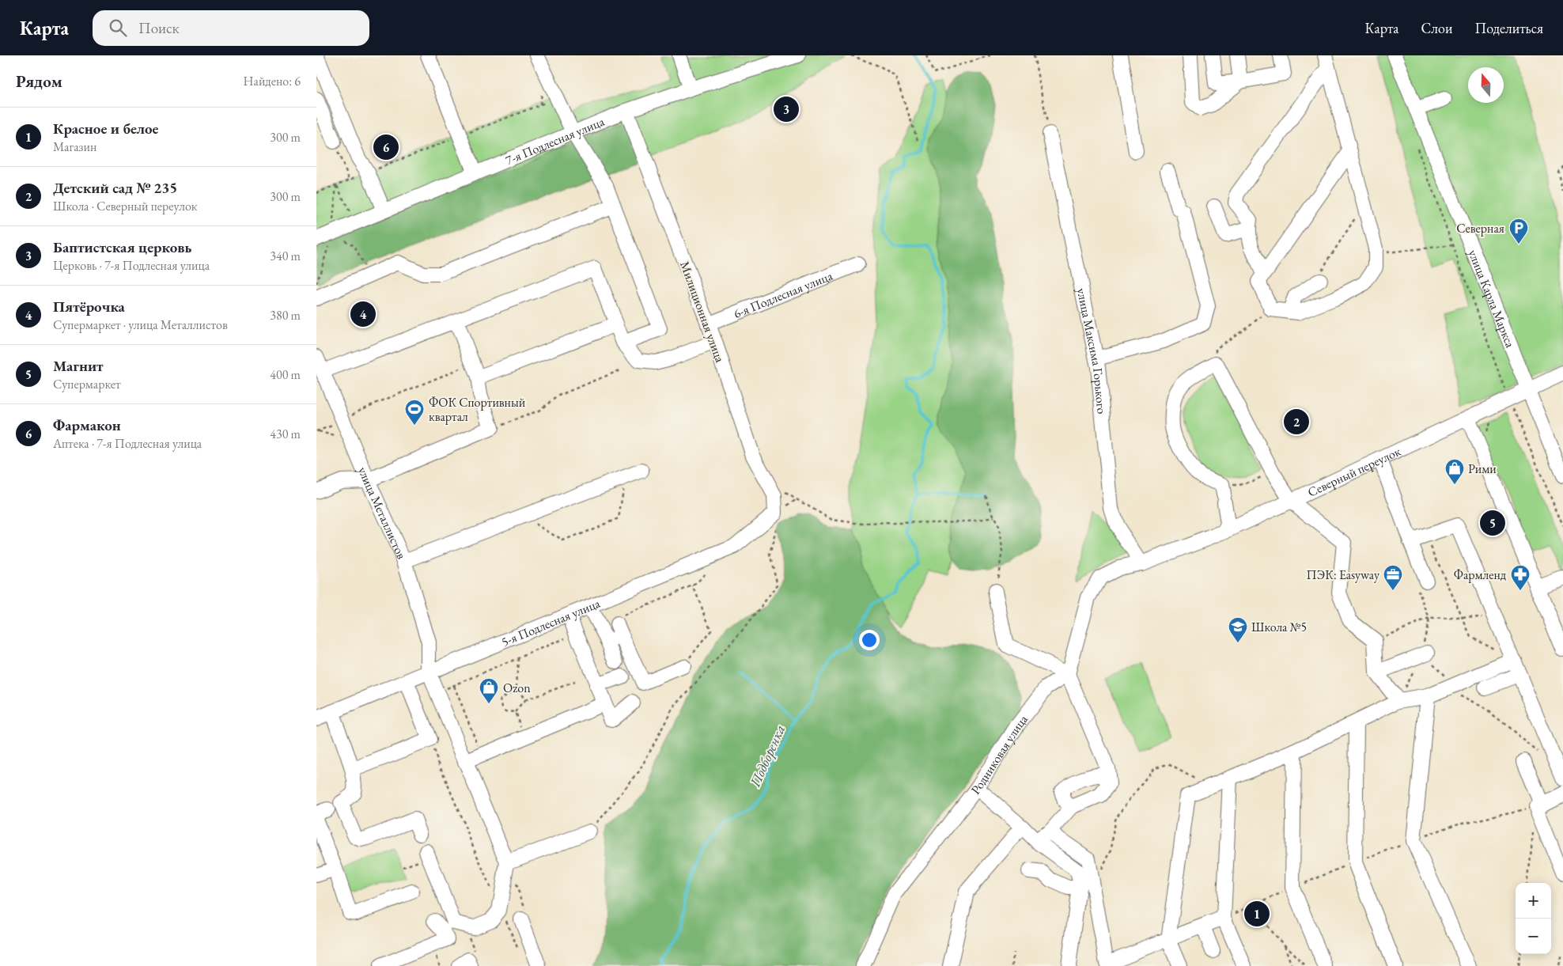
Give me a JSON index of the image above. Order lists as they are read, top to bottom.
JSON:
{
  "streets": {
    "street": [
      "7-я Подлесная улица",
      "6-я Подлесная улица",
      "улица Карла Маркса",
      "Милиционная улица",
      "улица Максима Горького",
      "Северный переулок",
      "улица Металлистов",
      "5-я Подлесная улица",
      "Родниковая улица"
    ]
  },
  "crossings": [
    ["7-я Подлесная улица", "Милиционная улица"],
    ["6-я Подлесная улица", "Милиционная улица"],
    ["улица Карла Маркса", "Северный переулок"],
    ["Милиционная улица", "5-я Подлесная улица"],
    ["улица Максима Горького", "Северный переулок"],
    ["улица Металлистов", "5-я Подлесная улица"]
  ],
  "water": ["Подборенка"],
  "places": {
    "parking": ["Северная"],
    "sports": ["ФОК Спортивный квартал"],
    "shop": ["Рими", "Ozon"],
    "office": ["ПЭК: Easyway"],
    "pharmacy": ["Фармленд"],
    "school or university": ["Школа №5"]
  },
  "north": "top",
  "page": {
    "header": "Карта",
    "search": "Поиск",
    "nav": ["Карта", "Слои", "Поделиться"],
    "heading": ["Рядом", "Найдено: 6"],
    "pins": [
      "3",
      "6",
      "4",
      "2",
      "5",
      "1"
    ],
    "list": [
      {
        "mark": "1",
        "name": "Красное и белое",
        "note": "Магазин",
        "value": "300 m"
      },
      {
        "mark": "2",
        "name": "Детский сад № 235",
        "note": "Школа · Северный переулок",
        "value": "300 m"
      },
      {
        "mark": "3",
        "name": "Баптистская церковь",
        "note": "Церковь · 7-я Подлесная улица",
        "value": "340 m"
      },
      {
        "mark": "4",
        "name": "Пятёрочка",
        "note": "Супермаркет · улица Металлистов",
        "value": "380 m"
      },
      {
        "mark": "5",
        "name": "Магнит",
        "note": "Супермаркет",
        "value": "400 m"
      },
      {
        "mark": "6",
        "name": "Фармакон",
        "note": "Аптека · 7-я Подлесная улица",
        "value": "430 m"
      }
    ],
    "map_buttons": ["+", "−"]
  }
}
